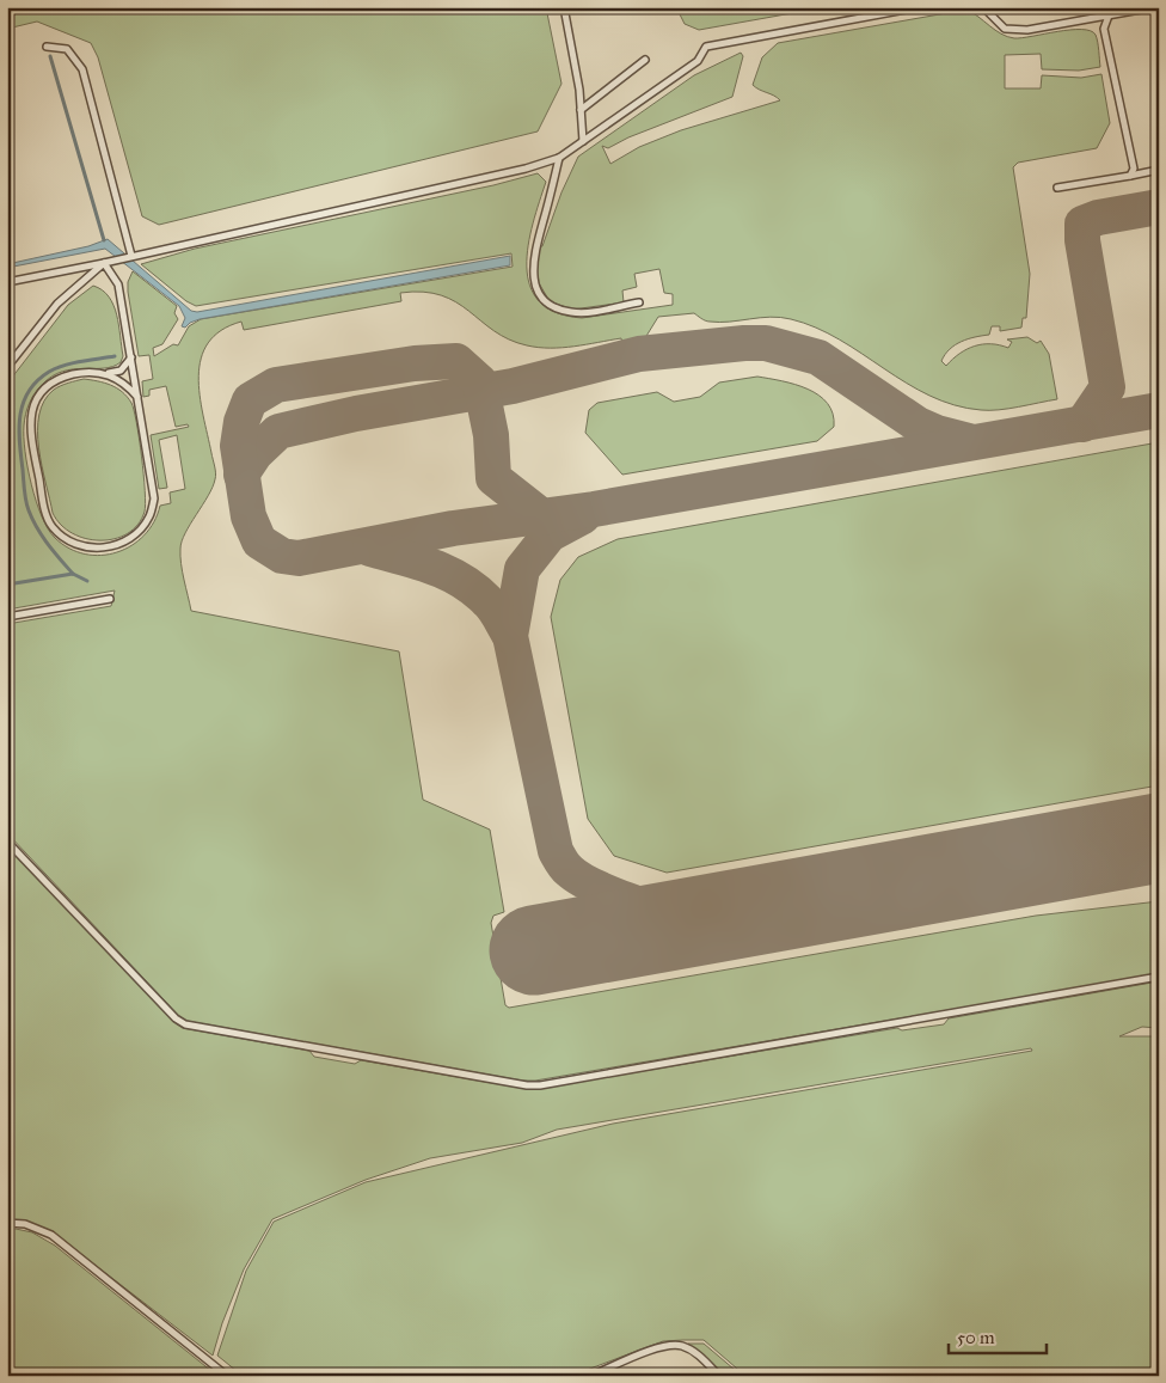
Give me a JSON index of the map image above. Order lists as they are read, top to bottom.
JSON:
{
  "scale_bar": "50 m"
}
